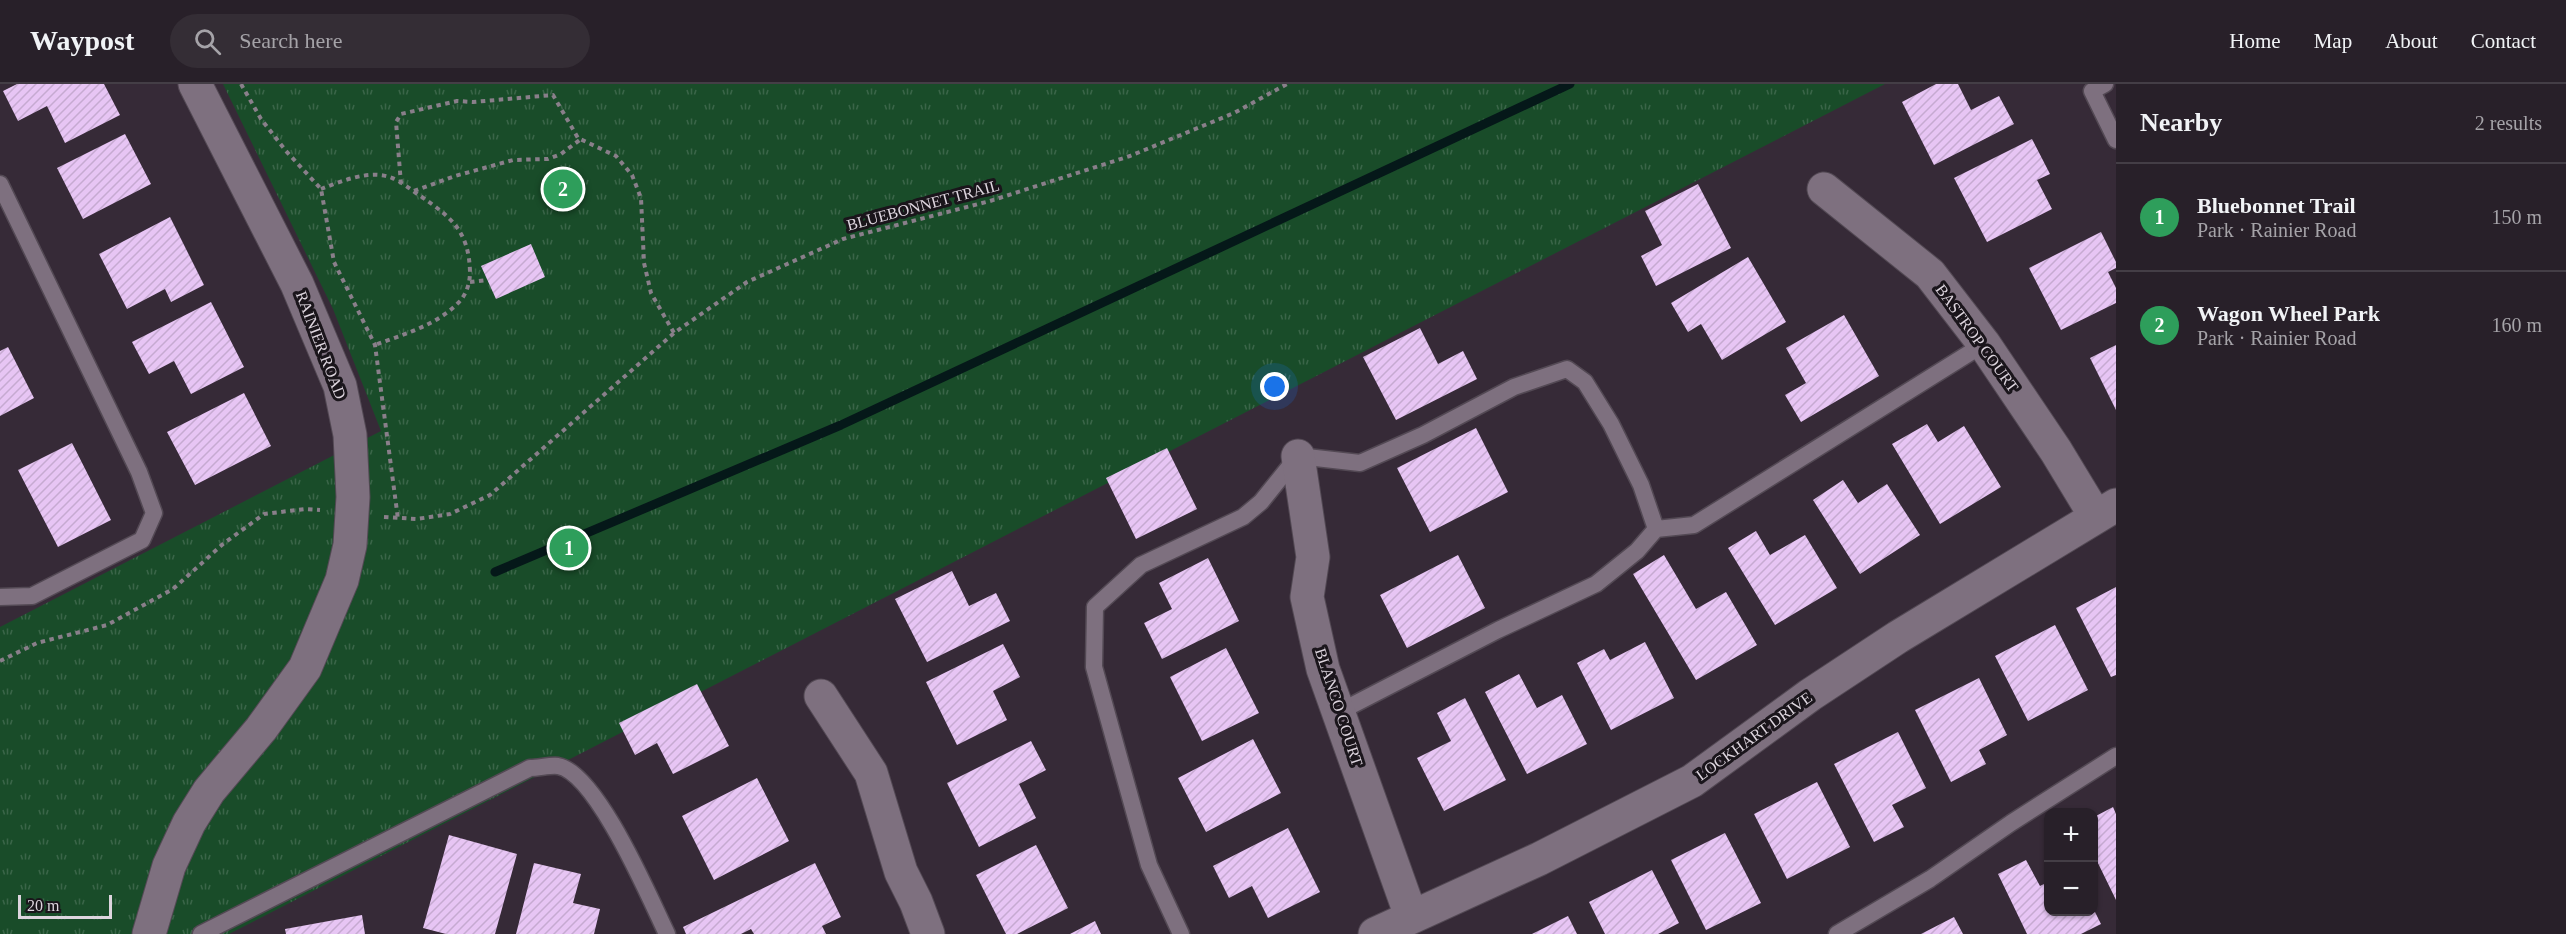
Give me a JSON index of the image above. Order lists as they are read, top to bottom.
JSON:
{
  "streets": {
    "street": [
      "BASTROP COURT",
      "RAINIER ROAD",
      "BLANCO COURT",
      "LOCKHART DRIVE"
    ],
    "path": ["BLUEBONNET TRAIL"]
  },
  "crossings": [
    ["BASTROP COURT", "LOCKHART DRIVE"],
    ["BLANCO COURT", "LOCKHART DRIVE"]
  ],
  "scale_bar": "20 m",
  "page": {
    "header": "Waypost",
    "search": "Search here",
    "nav": [
      "Home",
      "Map",
      "About",
      "Contact"
    ],
    "heading": ["Nearby", "2 results"],
    "list": [
      {
        "mark": "1",
        "name": "Bluebonnet Trail",
        "note": "Park · Rainier Road",
        "value": "150 m"
      },
      {
        "mark": "2",
        "name": "Wagon Wheel Park",
        "note": "Park · Rainier Road",
        "value": "160 m"
      }
    ],
    "pins": ["2", "1"],
    "map_buttons": ["+", "−"],
    "scale": "20 m"
  }
}
